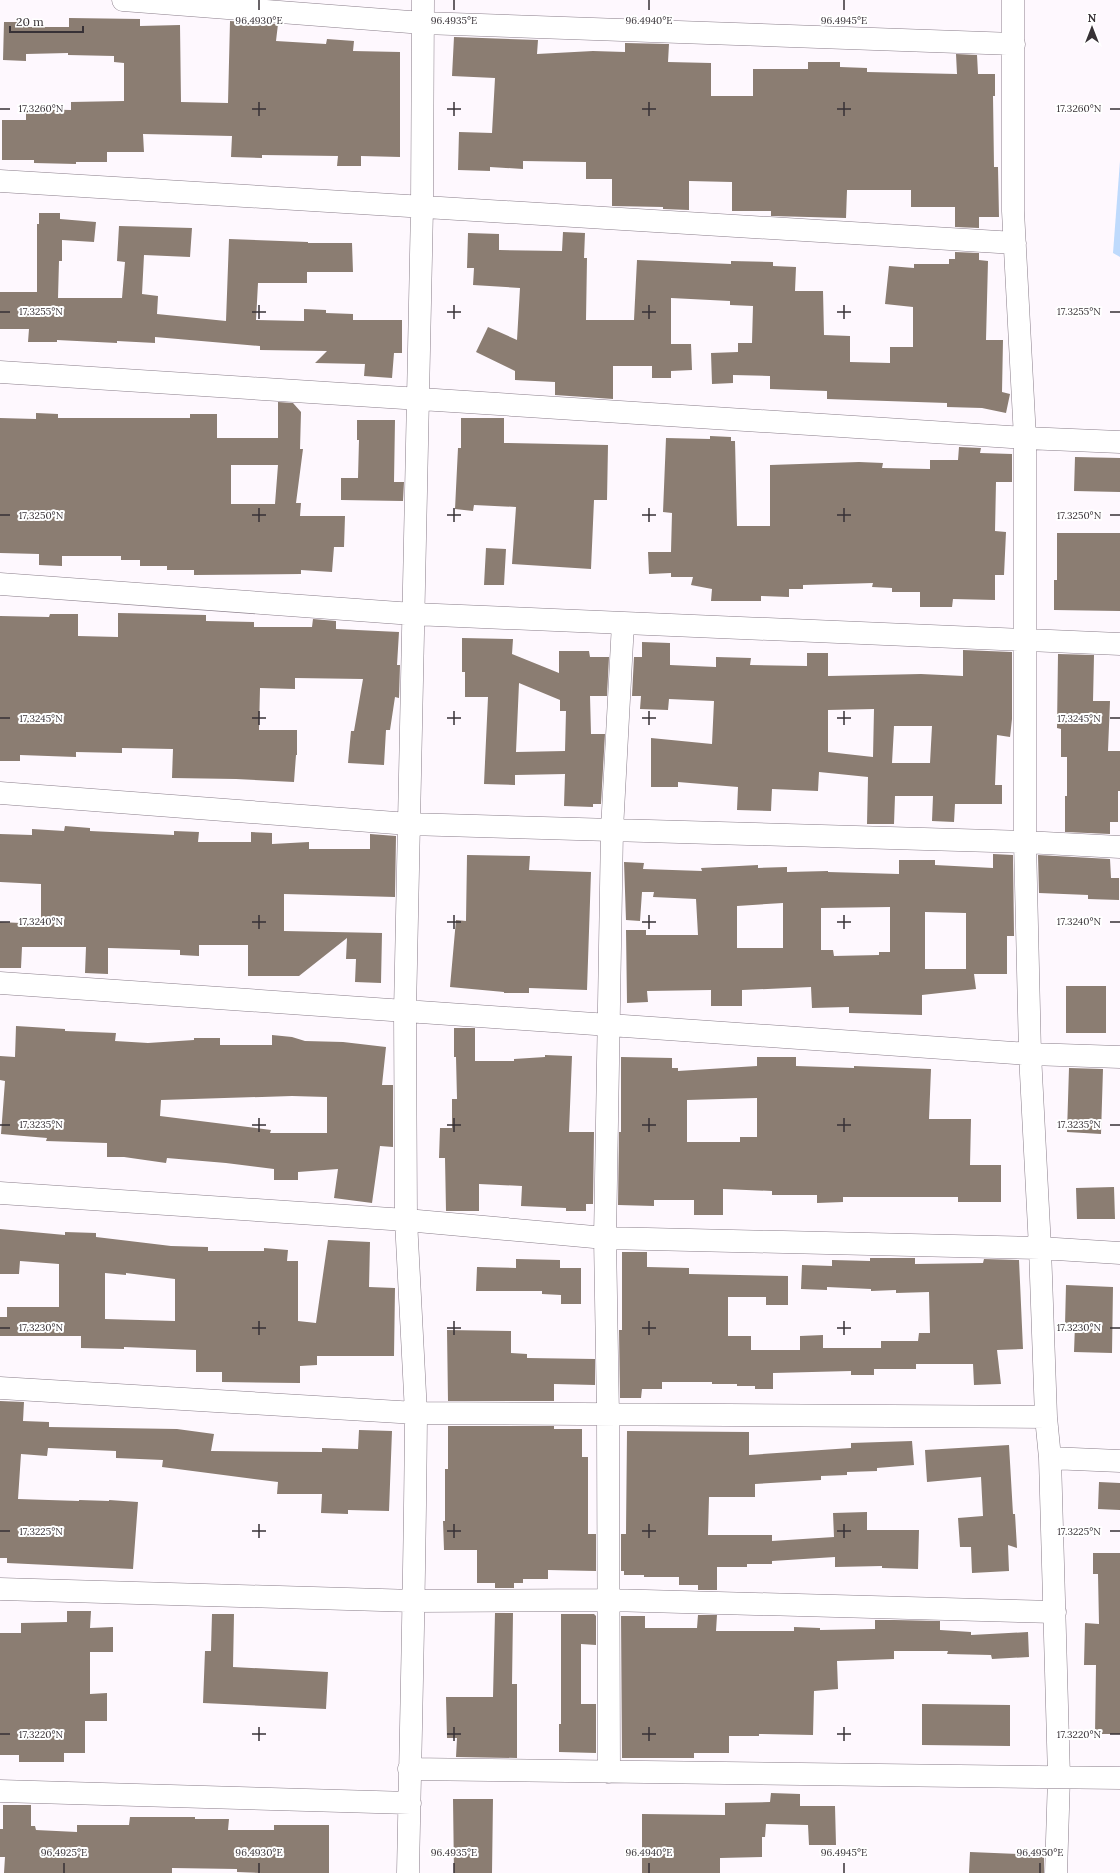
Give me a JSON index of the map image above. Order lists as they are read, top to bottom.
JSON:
{
  "scale_bar": "20 m",
  "north": "top",
  "coordinates": [
    "96.4930°E",
    "96.4935°E",
    "96.4940°E",
    "96.4945°E",
    "17.3260°N",
    "17.3255°N",
    "17.3250°N",
    "17.3245°N",
    "17.3240°N",
    "17.3235°N",
    "17.3230°N",
    "17.3225°N",
    "17.3220°N",
    "96.4925°E",
    "96.4950°E"
  ]
}
